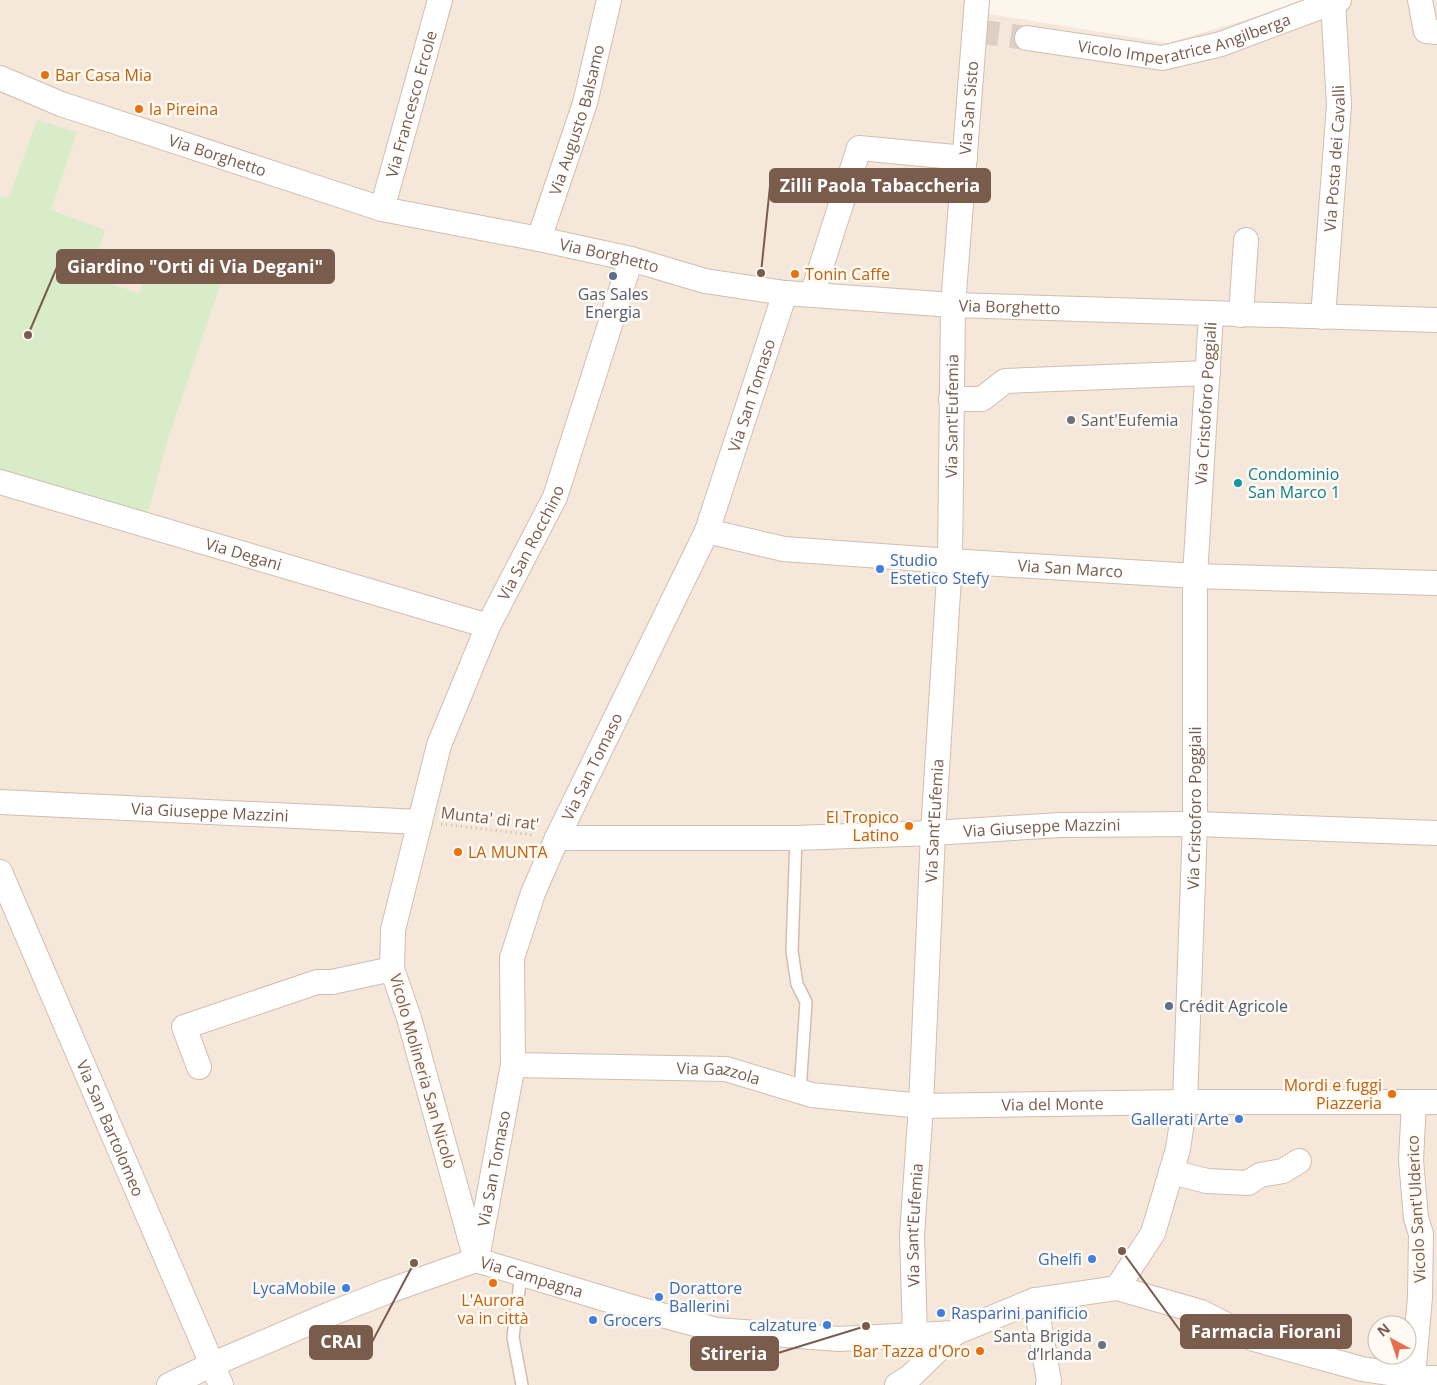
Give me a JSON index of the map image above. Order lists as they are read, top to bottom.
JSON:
{
  "streets": {
    "street": [
      "Vicolo Imperatrice Angilberga",
      "Via Francesco Ercole",
      "Via San Sisto",
      "Via Augusto Balsamo",
      "Via Borghetto",
      "Via Posta dei Cavalli",
      "Via San Tomaso",
      "Via Cristoforo Poggiali",
      "Via Sant'Eufemia",
      "Via San Rocchino",
      "Via Degani",
      "Via San Marco",
      "Via Giuseppe Mazzini",
      "Vicolo Molineria San Nicolò",
      "Via Gazzola",
      "Via del Monte",
      "Via San Bartolomeo",
      "Vicolo Sant'Ulderico",
      "Via Campagna"
    ],
    "path": ["Munta' di rat'"]
  },
  "crossings": [
    ["Vicolo Imperatrice Angilberga", "Via Posta dei Cavalli"],
    ["Via Francesco Ercole", "Via Borghetto"],
    ["Via San Sisto", "Via Borghetto"],
    ["Via San Sisto", "Via Sant'Eufemia"],
    ["Via Augusto Balsamo", "Via Borghetto"],
    ["Via Borghetto", "Via Posta dei Cavalli"],
    ["Via Borghetto", "Via San Tomaso"],
    ["Via Borghetto", "Via Cristoforo Poggiali"],
    ["Via Borghetto", "Via Sant'Eufemia"],
    ["Via Borghetto", "Via San Rocchino"],
    ["Via San Tomaso", "Via San Marco"],
    ["Via San Tomaso", "Via Giuseppe Mazzini"],
    ["Via San Tomaso", "Munta' di rat'"],
    ["Via San Tomaso", "Vicolo Molineria San Nicolò"],
    ["Via San Tomaso", "Via Gazzola"],
    ["Via San Tomaso", "Via Campagna"],
    ["Via Cristoforo Poggiali", "Via San Marco"],
    ["Via Cristoforo Poggiali", "Via Giuseppe Mazzini"],
    ["Via Cristoforo Poggiali", "Via del Monte"],
    ["Via Sant'Eufemia", "Via San Marco"],
    ["Via Sant'Eufemia", "Via Giuseppe Mazzini"],
    ["Via Sant'Eufemia", "Via Gazzola"],
    ["Via Sant'Eufemia", "Via del Monte"],
    ["Via Sant'Eufemia", "Via Campagna"],
    ["Via San Rocchino", "Via Degani"],
    ["Via San Rocchino", "Via Giuseppe Mazzini"],
    ["Via San Rocchino", "Munta' di rat'"],
    ["Via San Rocchino", "Vicolo Molineria San Nicolò"],
    ["Via Giuseppe Mazzini", "Munta' di rat'"],
    ["Via Giuseppe Mazzini", "Vicolo Molineria San Nicolò"],
    ["Munta' di rat'", "Vicolo Molineria San Nicolò"],
    ["Vicolo Molineria San Nicolò", "Via Campagna"],
    ["Via Gazzola", "Via del Monte"],
    ["Via del Monte", "Vicolo Sant'Ulderico"],
    ["Via San Bartolomeo", "Via Campagna"]
  ],
  "places": [
    "Bar Casa Mia",
    "la Pireina",
    "Zilli Paola Tabaccheria",
    "Tonin Caffe",
    "Gas Sales Energia",
    "Giardino \"Orti di Via Degani\"",
    "Sant'Eufemia",
    "Condominio San Marco 1",
    "Studio Estetico Stefy",
    "El Tropico Latino",
    "LA MUNTA",
    "Crédit Agricole",
    "Mordi e fuggi Piazzeria",
    "Gallerati Arte",
    "Farmacia Fiorani",
    "Ghelfi",
    "CRAI",
    "L'Aurora va in città",
    "LycaMobile",
    "Dorattore Ballerini",
    "Rasparini panificio",
    "Grocers",
    "calzature",
    "Stireria",
    "Santa Brigida d’Irlanda",
    "Bar Tazza d'Oro"
  ],
  "north": "top left"
}
